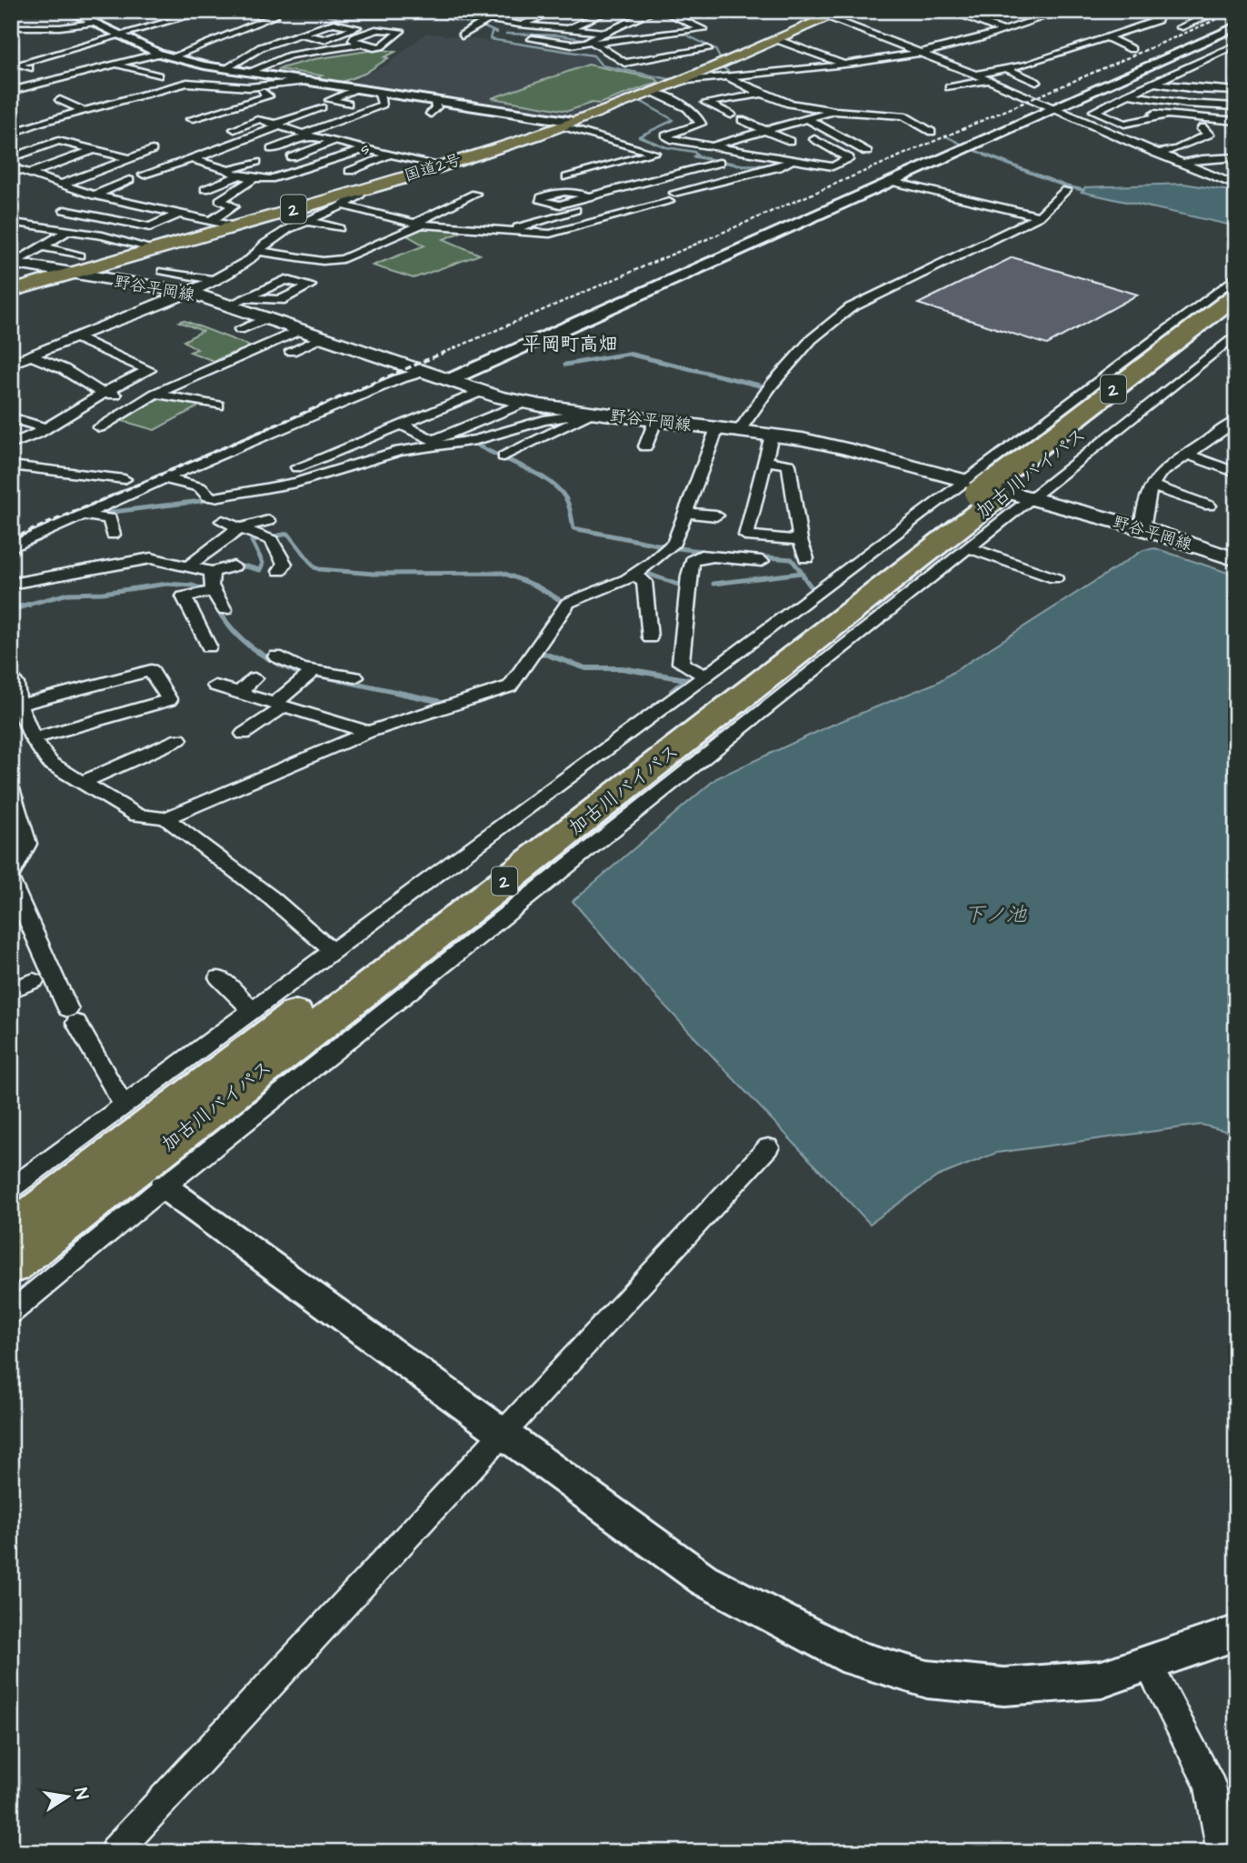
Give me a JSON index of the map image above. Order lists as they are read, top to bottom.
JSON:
{
  "streets": {
    "highway": ["国道2号", "2", "加古川バイパス"],
    "main road": ["野谷平岡線"],
    "street": ["s"]
  },
  "crossings": [
    ["国道2号", "野谷平岡線"],
    ["野谷平岡線", "加古川バイパス"]
  ],
  "districts": ["平岡町高畑"],
  "water": ["下ノ池"],
  "north": "right"
}
